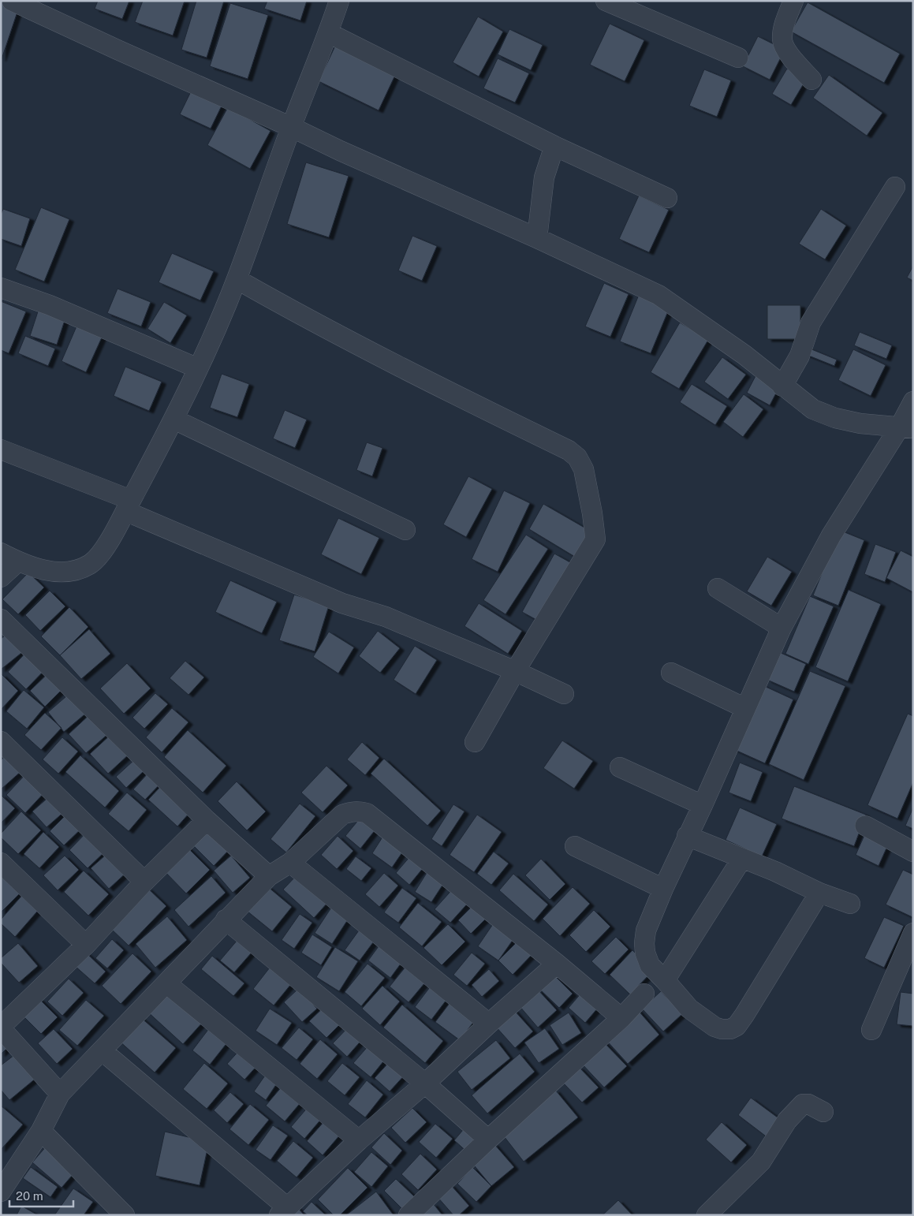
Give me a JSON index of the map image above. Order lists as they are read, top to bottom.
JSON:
{
  "scale_bar": "20 m"
}
